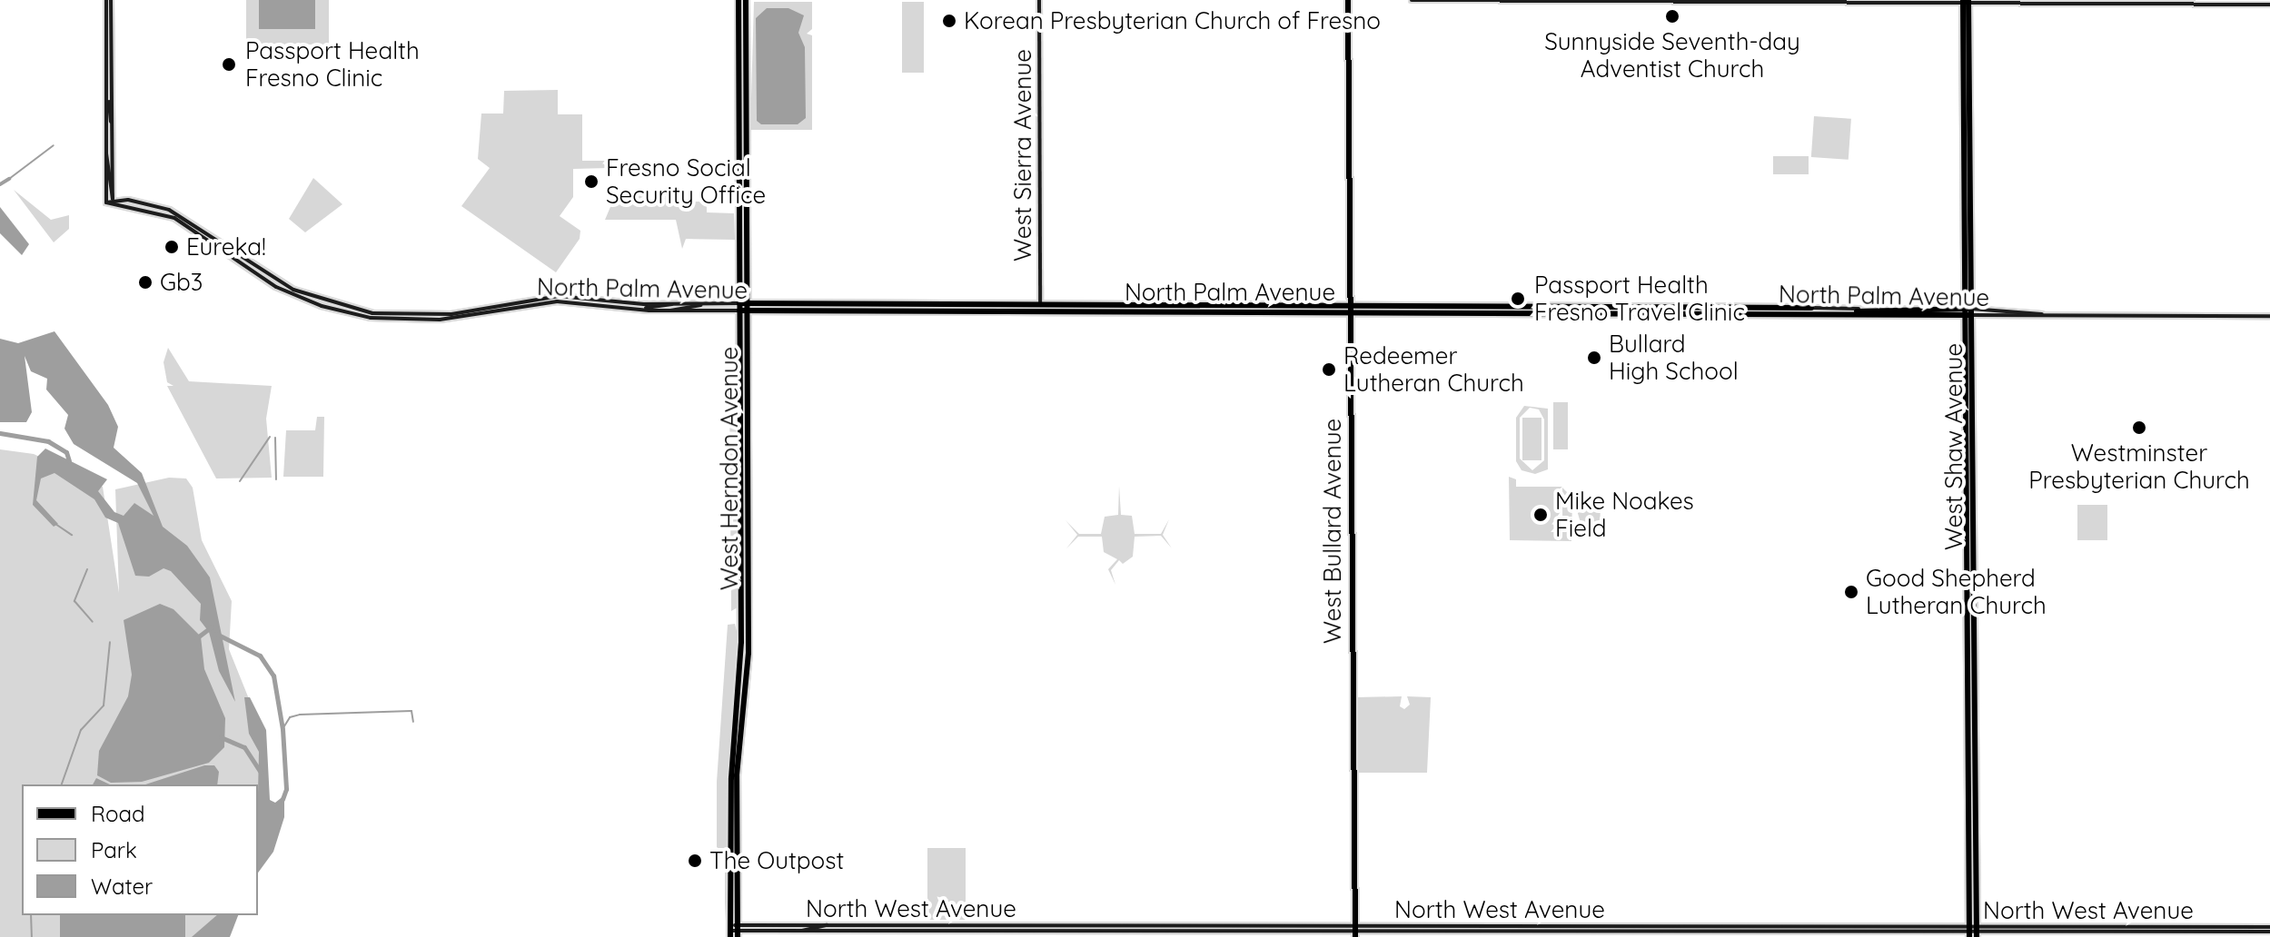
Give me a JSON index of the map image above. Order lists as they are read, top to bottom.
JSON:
{
  "streets": {
    "main road": [
      "West Sierra Avenue",
      "North Palm Avenue",
      "West Shaw Avenue",
      "West Herndon Avenue",
      "West Bullard Avenue",
      "North West Avenue"
    ]
  },
  "crossings": [
    ["West Sierra Avenue", "North Palm Avenue"],
    ["North Palm Avenue", "West Shaw Avenue"],
    ["North Palm Avenue", "West Herndon Avenue"],
    ["North Palm Avenue", "West Bullard Avenue"],
    ["West Shaw Avenue", "North West Avenue"],
    ["West Herndon Avenue", "North West Avenue"],
    ["West Bullard Avenue", "North West Avenue"]
  ],
  "places": [
    "Sunnyside Seventh-day Adventist Church",
    "Korean Presbyterian Church of Fresno",
    "Passport Health Fresno Clinic",
    "Fresno Social Security Office",
    "Eureka!",
    "Gb3",
    "Passport Health Fresno Travel Clinic",
    "Bullard High School",
    "Redeemer Lutheran Church",
    "Westminster Presbyterian Church",
    "Mike Noakes Field",
    "Good Shepherd Lutheran Church",
    "The Outpost"
  ],
  "legend": ["Road", "Park", "Water"]
}
